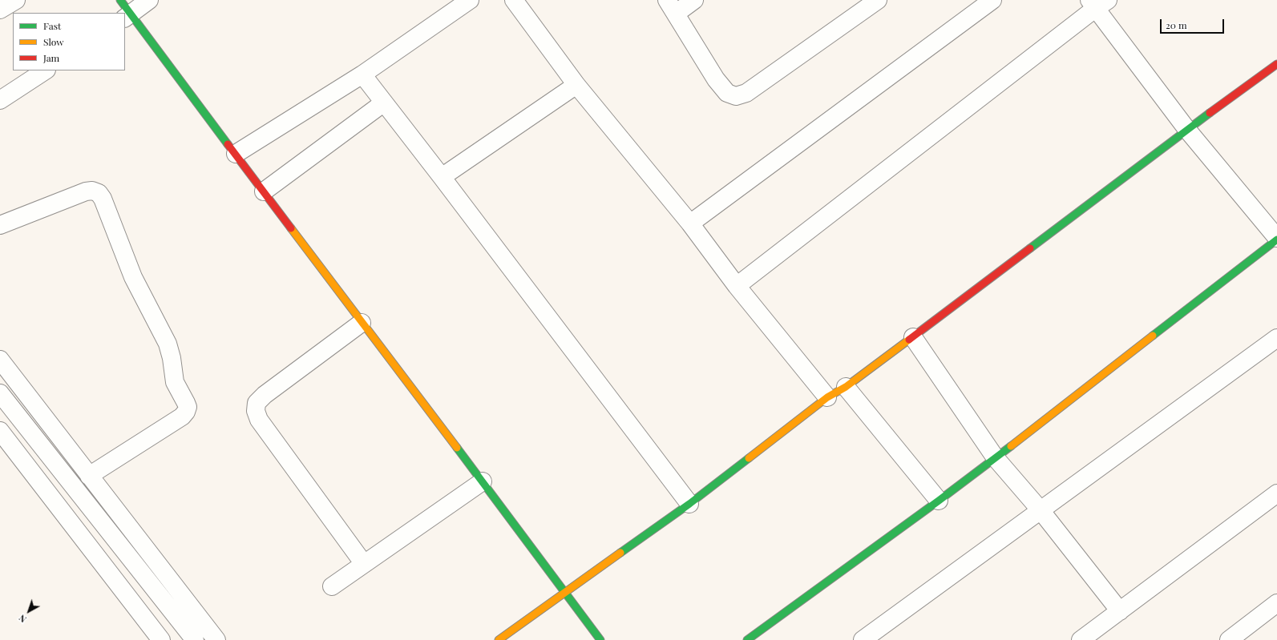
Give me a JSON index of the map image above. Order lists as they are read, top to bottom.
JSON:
{
  "legend": ["Fast", "Slow", "Jam"],
  "scale_bar": "20 m",
  "north": "bottom left"
}
